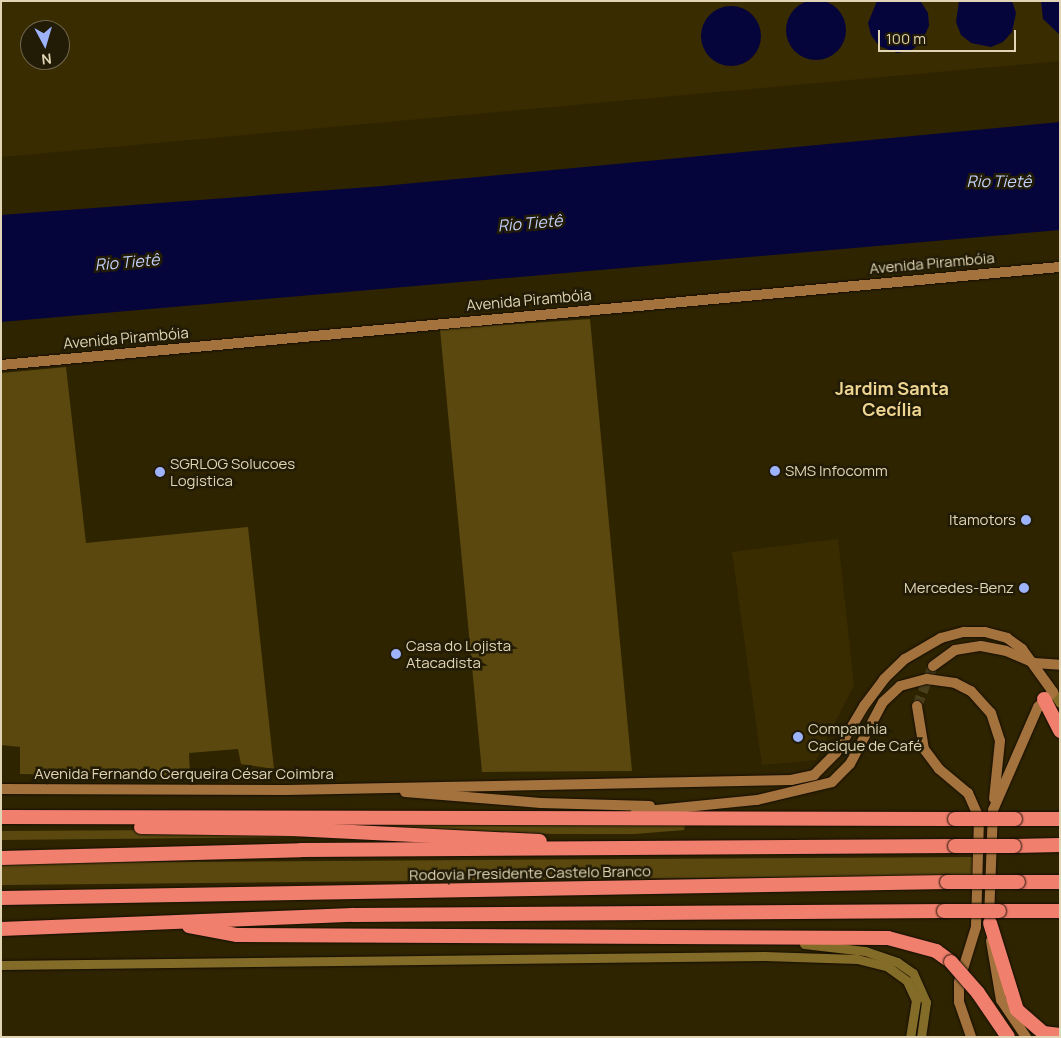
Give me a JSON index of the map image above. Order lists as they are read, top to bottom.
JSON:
{
  "streets": {
    "highway": ["Rodovia Presidente Castelo Branco"],
    "main road": ["Avenida Pirambóia", "Avenida Fernando Cerqueira César Coimbra"]
  },
  "districts": ["Jardim Santa Cecília"],
  "water": ["Rio Tietê"],
  "places": [
    "SMS Infocomm",
    "SGRLOG Solucoes Logistica",
    "Itamotors",
    "Mercedes-Benz",
    "Casa do Lojista Atacadista",
    "Companhia Cacique de Café"
  ],
  "scale_bar": "100 m",
  "north": "bottom"
}
